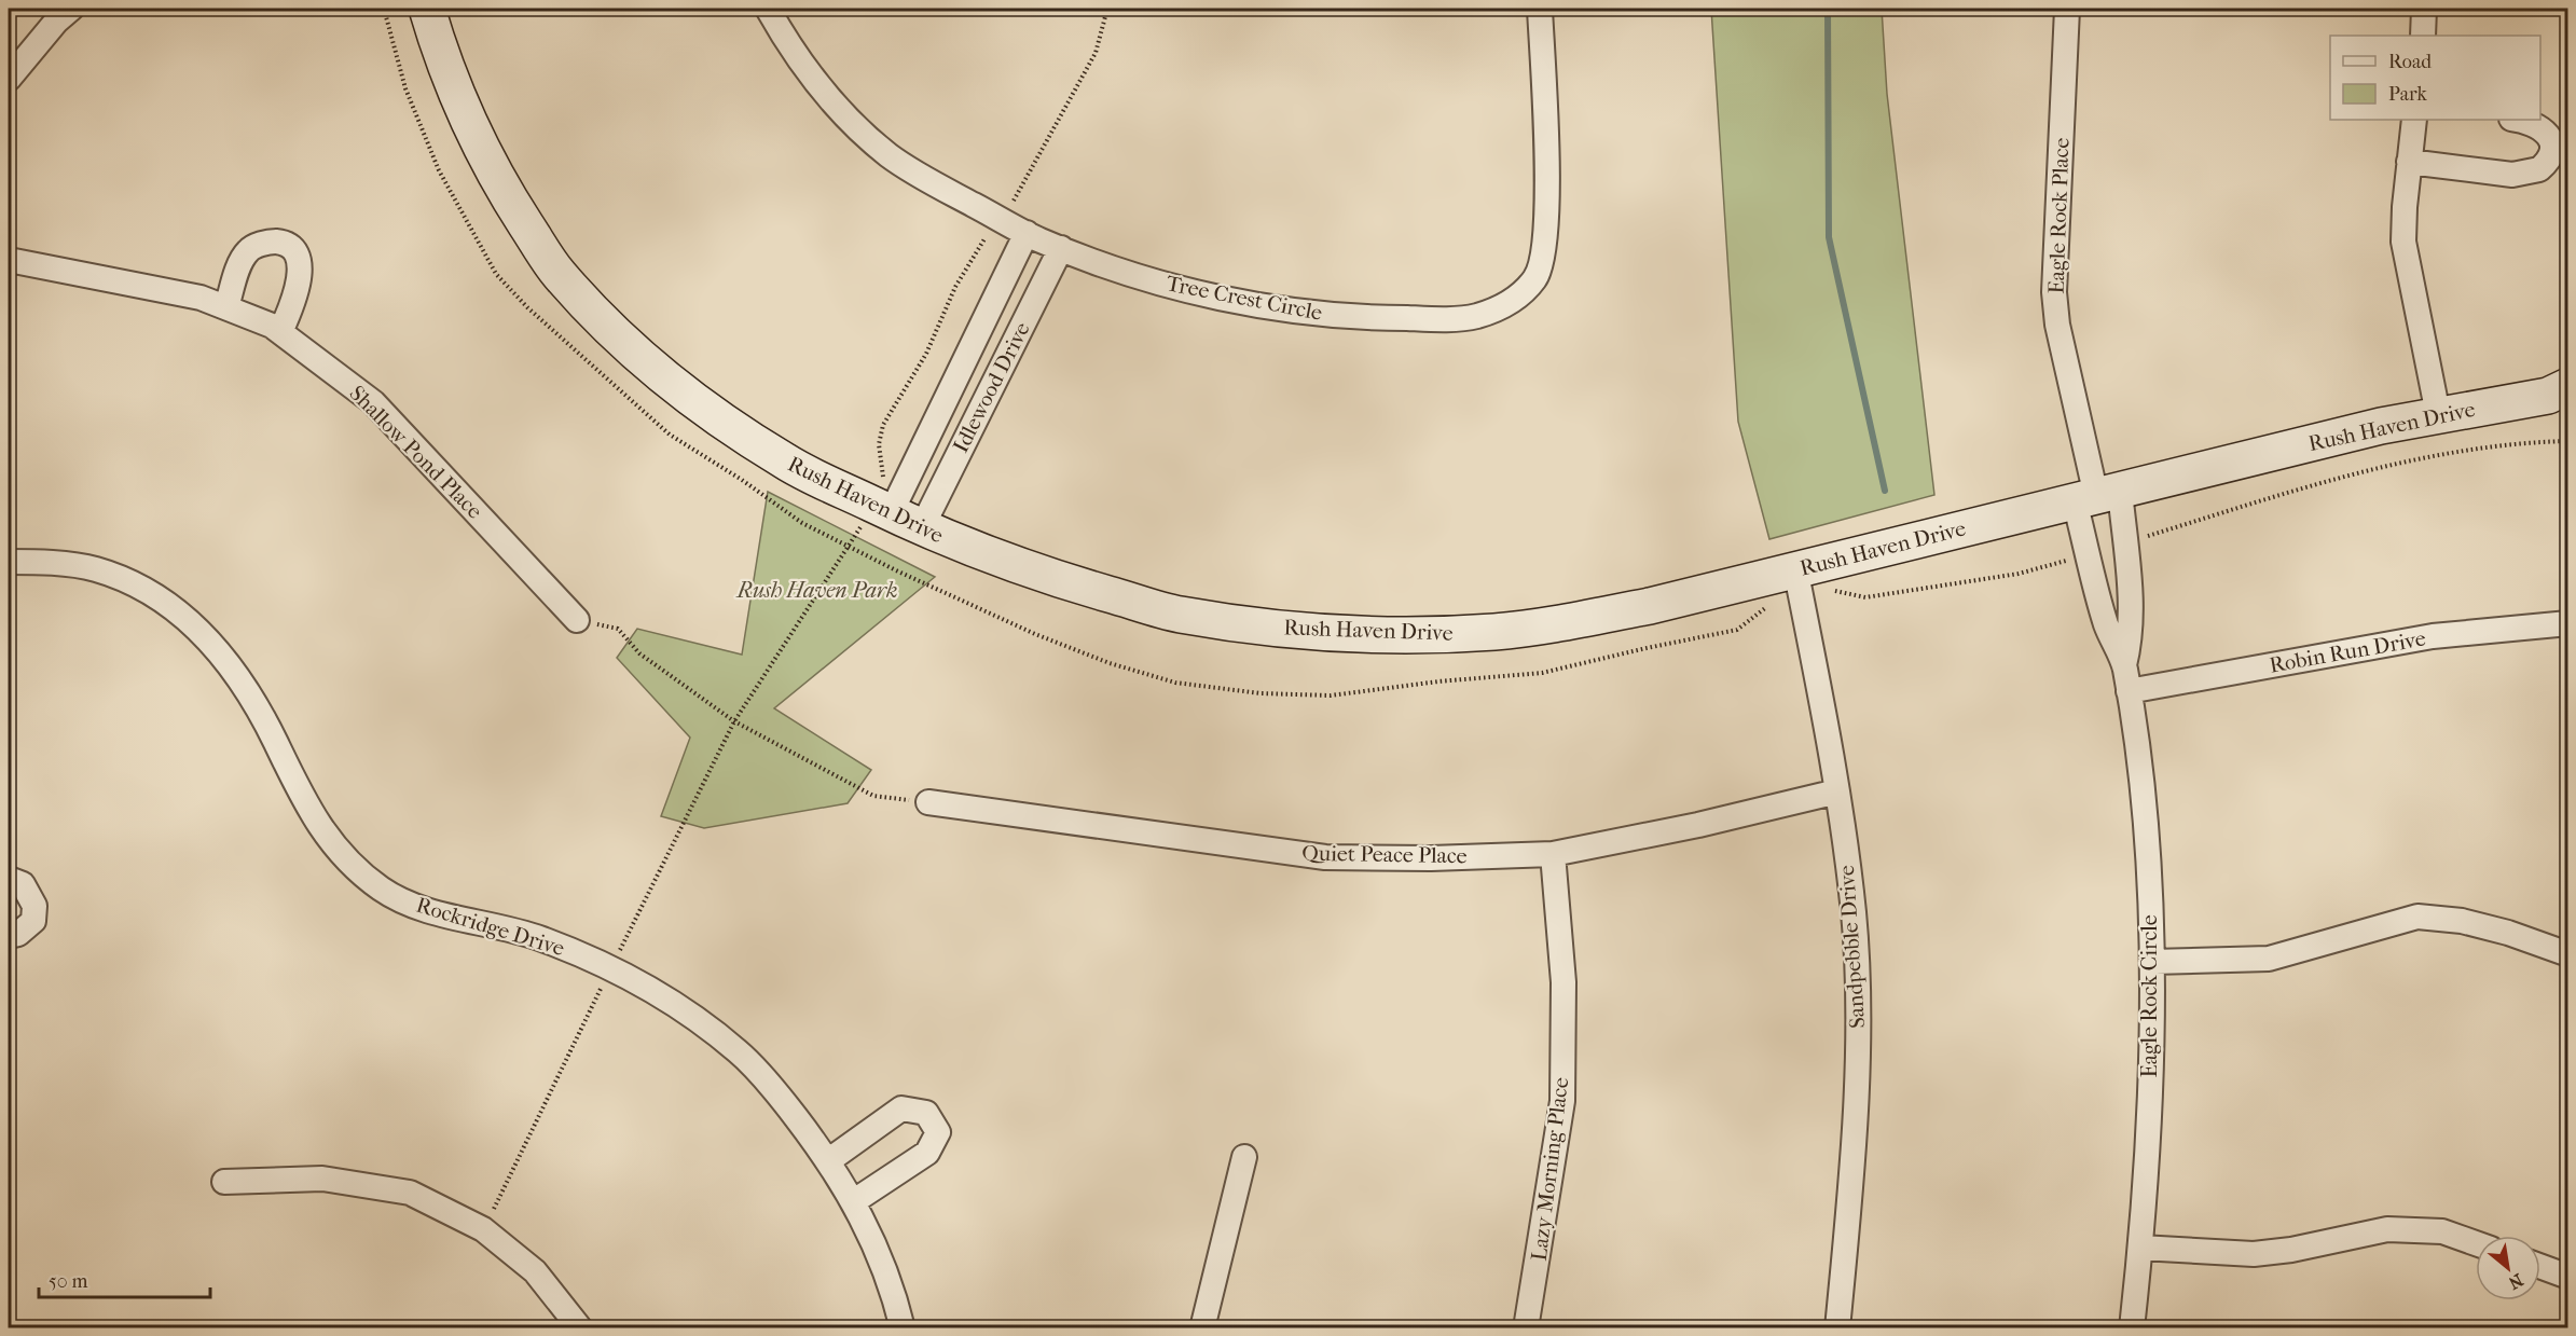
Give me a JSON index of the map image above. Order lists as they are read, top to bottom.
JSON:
{
  "streets": {
    "street": [
      "Eagle Rock Place",
      "Tree Crest Circle",
      "Idlewood Drive",
      "Rush Haven Drive",
      "Shallow Pond Place",
      "Robin Run Drive",
      "Quiet Peace Place",
      "Rockridge Drive",
      "Sandpebble Drive",
      "Eagle Rock Circle",
      "Lazy Morning Place"
    ]
  },
  "crossings": [
    ["Eagle Rock Place", "Rush Haven Drive"],
    ["Eagle Rock Place", "Eagle Rock Circle"],
    ["Tree Crest Circle", "Idlewood Drive"],
    ["Idlewood Drive", "Rush Haven Drive"],
    ["Rush Haven Drive", "Sandpebble Drive"],
    ["Rush Haven Drive", "Eagle Rock Circle"],
    ["Robin Run Drive", "Eagle Rock Circle"],
    ["Quiet Peace Place", "Sandpebble Drive"],
    ["Quiet Peace Place", "Lazy Morning Place"]
  ],
  "parks": ["Rush Haven Park"],
  "legend": ["Road", "Park"],
  "scale_bar": "50 m",
  "north": "bottom right"
}
